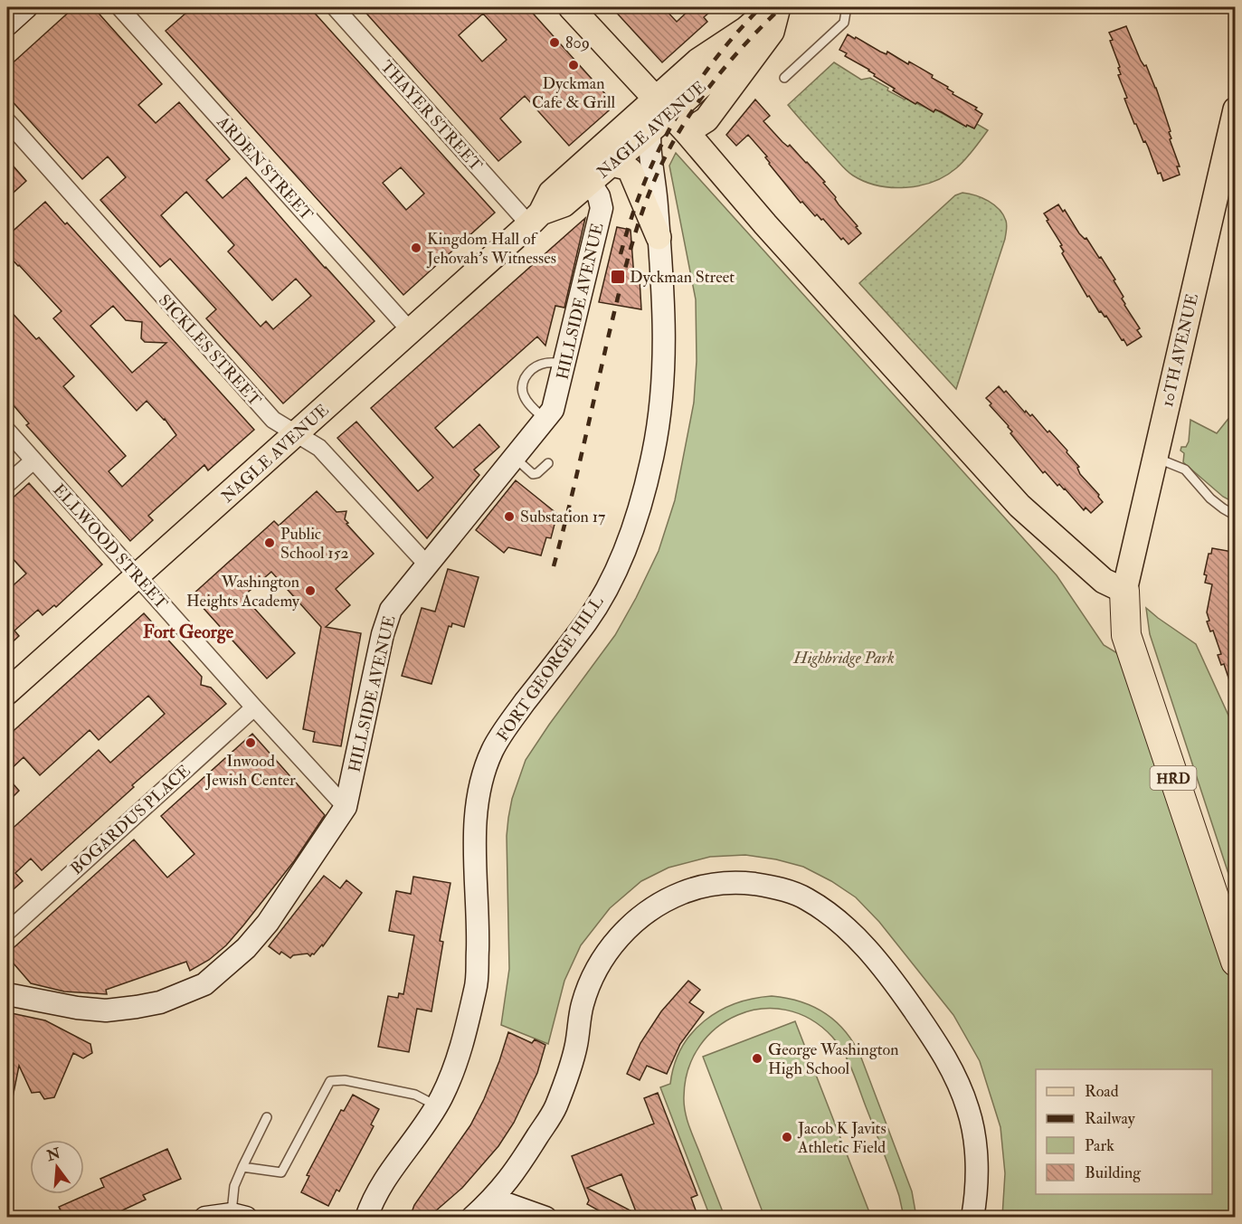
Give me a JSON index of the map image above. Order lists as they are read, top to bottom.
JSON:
{
  "streets": {
    "highway": ["HRD"],
    "main road": [
      "NAGLE AVENUE",
      "HILLSIDE AVENUE",
      "10TH AVENUE",
      "FORT GEORGE HILL"
    ],
    "street": [
      "THAYER STREET",
      "ARDEN STREET",
      "SICKLES STREET",
      "ELLWOOD STREET",
      "BOGARDUS PLACE"
    ]
  },
  "crossings": [
    ["THAYER STREET", "NAGLE AVENUE"],
    ["NAGLE AVENUE", "ARDEN STREET"],
    ["NAGLE AVENUE", "HILLSIDE AVENUE"],
    ["NAGLE AVENUE", "SICKLES STREET"],
    ["NAGLE AVENUE", "ELLWOOD STREET"],
    ["NAGLE AVENUE", "FORT GEORGE HILL"],
    ["HILLSIDE AVENUE", "SICKLES STREET"],
    ["HILLSIDE AVENUE", "ELLWOOD STREET"],
    ["10TH AVENUE", "HRD"],
    ["ELLWOOD STREET", "BOGARDUS PLACE"]
  ],
  "districts": ["Fort George"],
  "parks": ["Highbridge Park"],
  "places": {
    "other": [
      "809",
      "Dyckman Cafe & Grill",
      "Kingdom Hall of Jehovah's Witnesses",
      "Substation 17",
      "Public School 152",
      "Washington Heights Academy",
      "Inwood Jewish Center",
      "George Washington High School",
      "Jacob K Javits Athletic Field"
    ],
    "transit": ["Dyckman Street"]
  },
  "legend": [
    "Road",
    "Railway",
    "Park",
    "Building"
  ],
  "north": "top"
}
